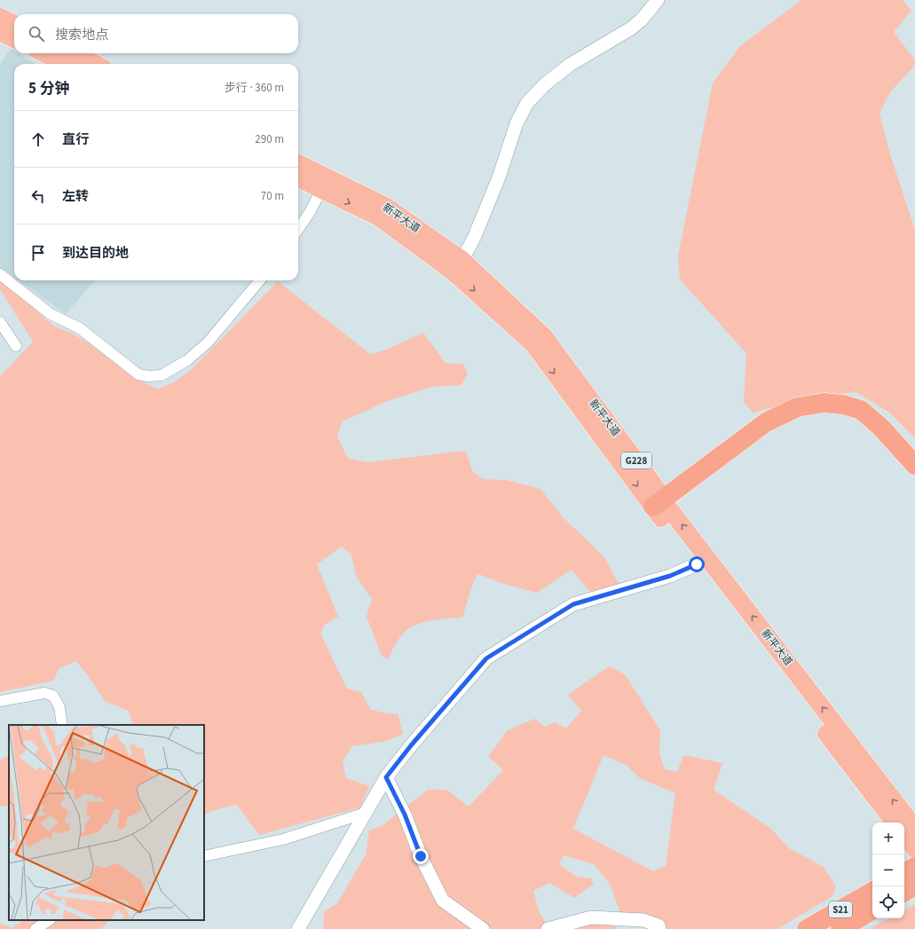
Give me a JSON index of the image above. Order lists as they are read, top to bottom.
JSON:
{
  "streets": {
    "highway": ["新平大道", "G228", "S21"]
  },
  "page": {
    "search": "搜索地点",
    "heading": ["5 分钟", "步行 · 360 m"],
    "list": [
      ["直行", "290 m"],
      ["左转", "70 m"],
      "到达目的地"
    ],
    "map_buttons": ["+", "−"]
  }
}
